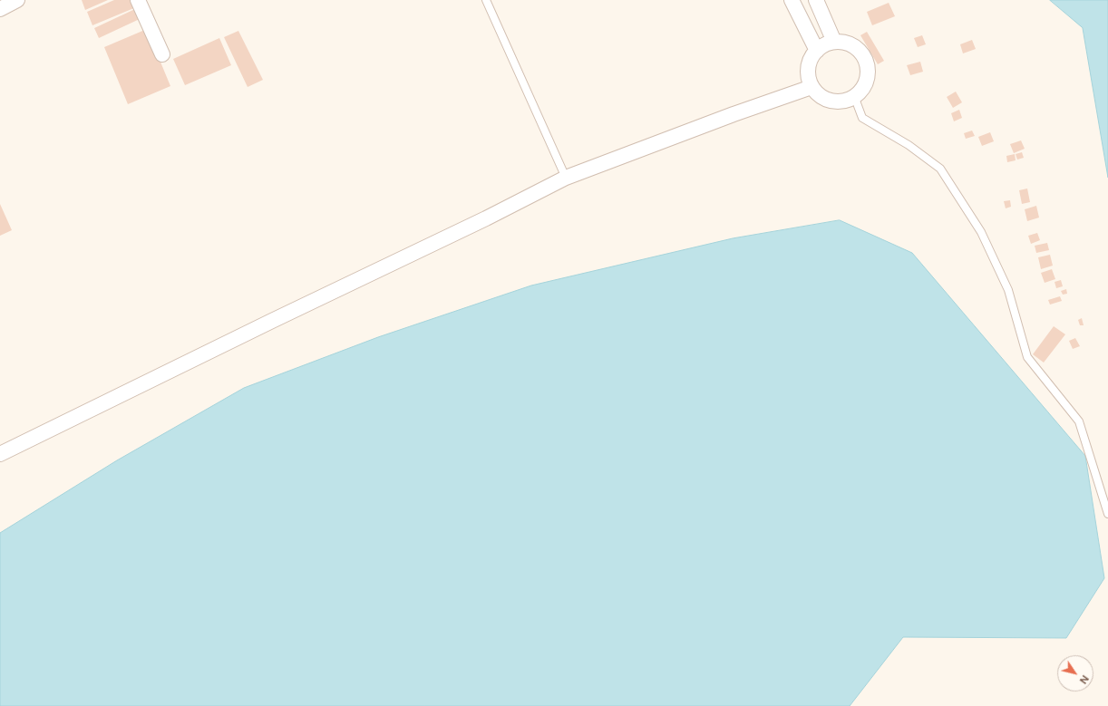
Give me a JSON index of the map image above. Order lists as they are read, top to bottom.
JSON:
{
  "north": "bottom right"
}
